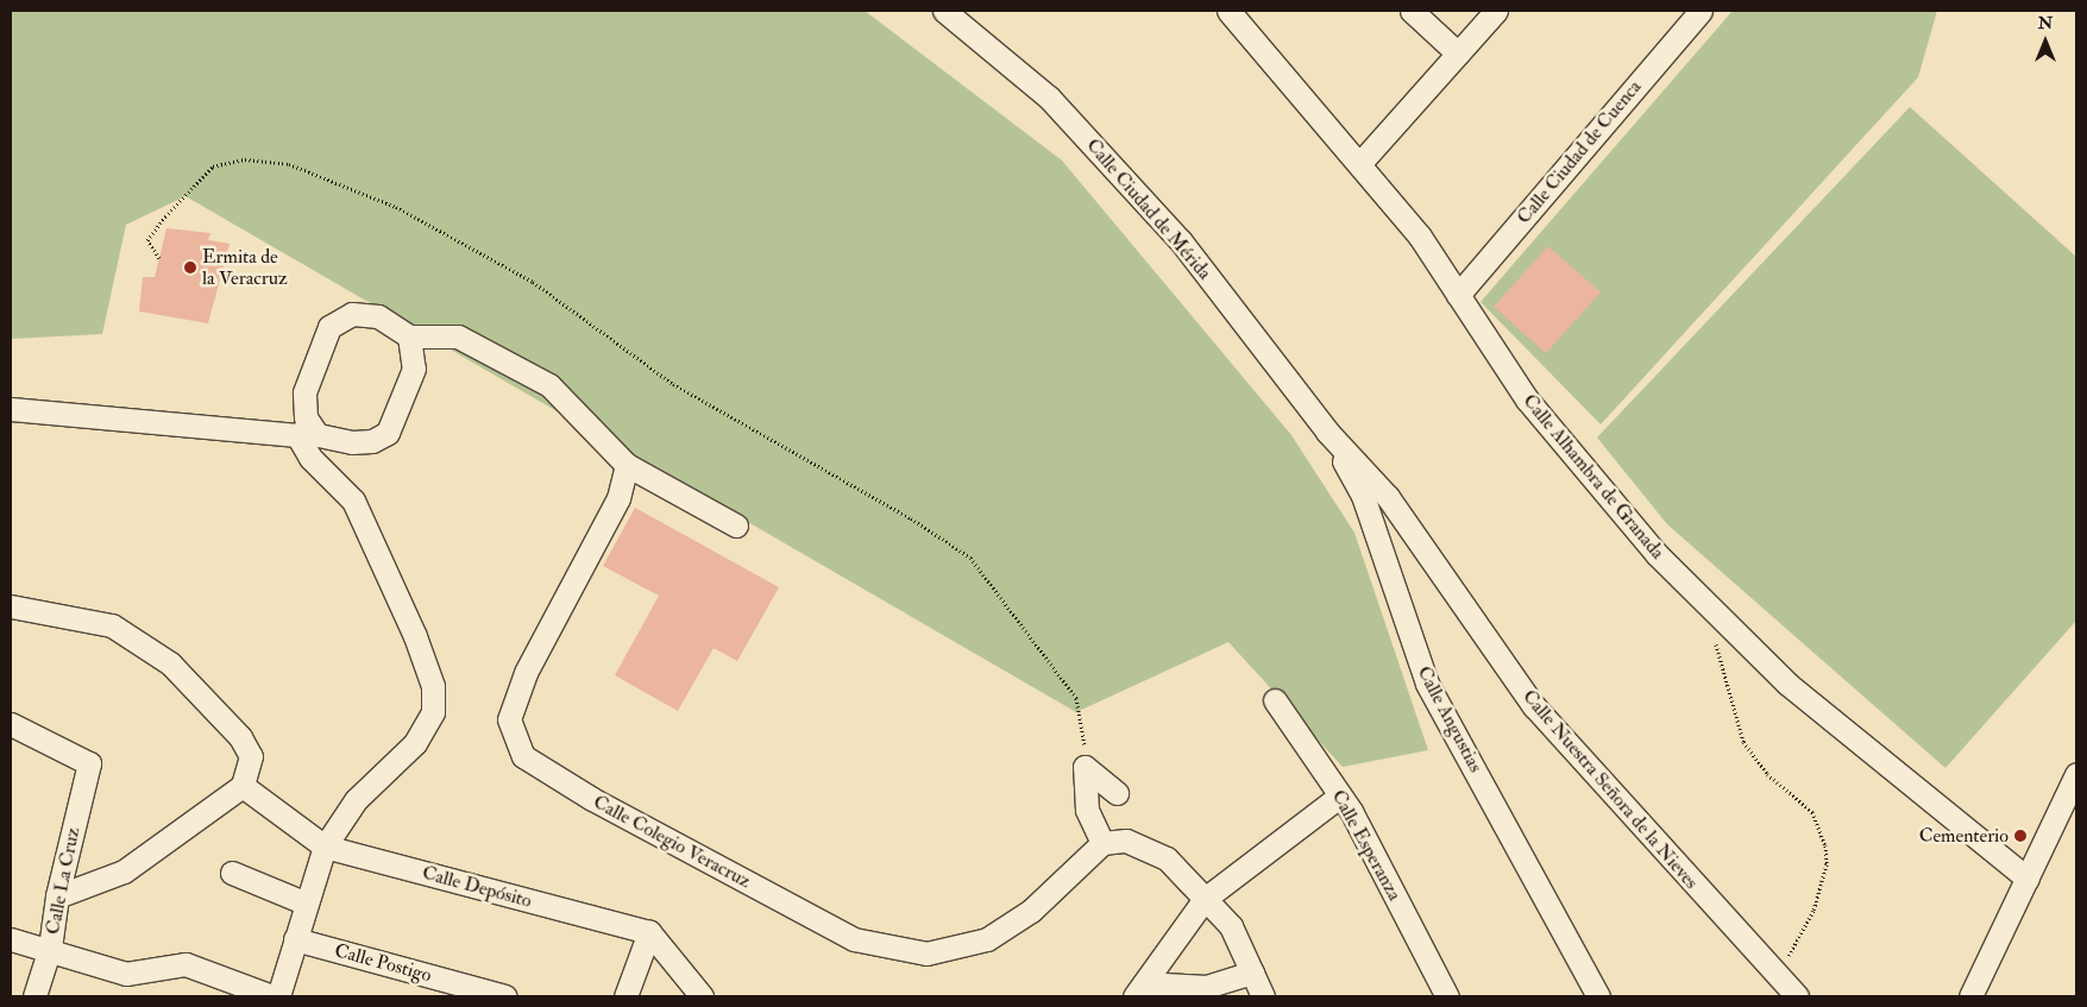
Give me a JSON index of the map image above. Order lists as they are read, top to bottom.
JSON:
{
  "streets": {
    "street": [
      "Calle Ciudad de Cuenca",
      "Calle Ciudad de Mérida",
      "Calle Alhambra de Granada",
      "Calle Angustias",
      "Calle Nuestra Señora de la Nieves",
      "Calle Colegio Veracruz",
      "Calle Esperanza",
      "Calle La Cruz",
      "Calle Depósito",
      "Calle Postigo"
    ]
  },
  "crossings": [
    ["Calle Ciudad de Cuenca", "Calle Alhambra de Granada"],
    ["Calle Ciudad de Mérida", "Calle Angustias"],
    ["Calle Ciudad de Mérida", "Calle Nuestra Señora de la Nieves"],
    ["Calle Angustias", "Calle Nuestra Señora de la Nieves"]
  ],
  "places": ["Ermita de la Veracruz", "Cementerio"],
  "north": "top"
}
